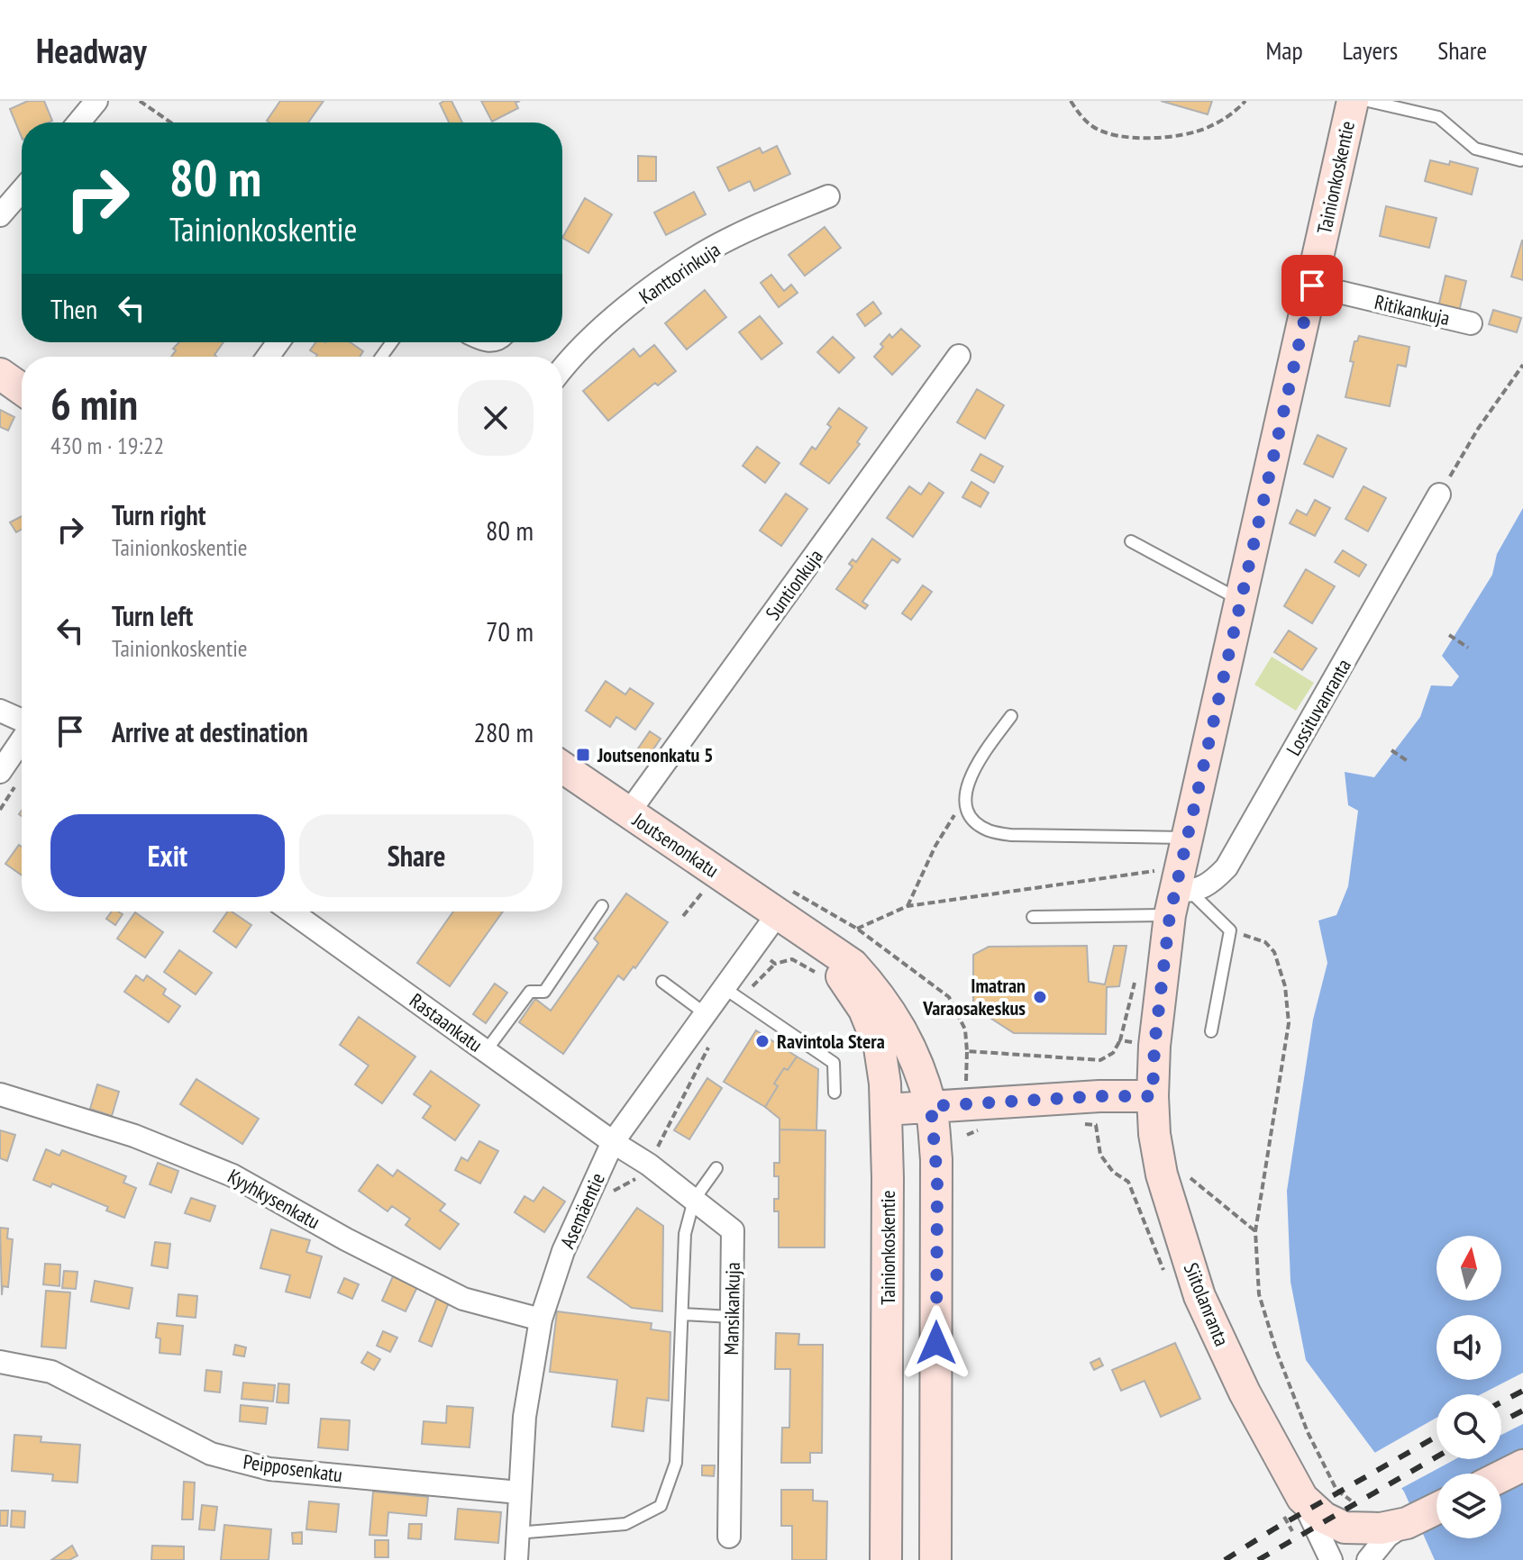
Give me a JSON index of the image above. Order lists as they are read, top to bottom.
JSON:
{
  "streets": {
    "street": [
      "Tainionkoskentie",
      "Kanttorinkuja",
      "Ritikankuja",
      "Suntionkuja",
      "Lossituvanranta",
      "Joutsenonkatu",
      "Rastaankatu",
      "Kyyhkysenkatu",
      "Asemäentie",
      "Siitolanranta",
      "Mansikankuja",
      "Peipposenkatu"
    ]
  },
  "crossings": [
    ["Tainionkoskentie", "Ritikankuja"],
    ["Tainionkoskentie", "Lossituvanranta"],
    ["Tainionkoskentie", "Joutsenonkatu"],
    ["Tainionkoskentie", "Siitolanranta"],
    ["Suntionkuja", "Joutsenonkatu"],
    ["Joutsenonkatu", "Asemäentie"],
    ["Rastaankatu", "Asemäentie"],
    ["Rastaankatu", "Mansikankuja"],
    ["Kyyhkysenkatu", "Asemäentie"],
    ["Asemäentie", "Mansikankuja"],
    ["Asemäentie", "Peipposenkatu"]
  ],
  "places": {
    "transit": ["Joutsenonkatu 5"],
    "other": ["Imatran Varaosakeskus", "Ravintola Stera"]
  },
  "north": "top",
  "page": {
    "header": "Headway",
    "nav": ["Map", "Layers", "Share"],
    "turn": ["80 m", "Tainionkoskentie"],
    "then": "Then",
    "heading": ["6 min", "430 m · 19:22"],
    "list": [
      {
        "name": "Turn right",
        "note": "Tainionkoskentie",
        "value": "80 m"
      },
      {
        "name": "Turn left",
        "note": "Tainionkoskentie",
        "value": "70 m"
      },
      {
        "name": "Arrive at destination",
        "value": "280 m"
      }
    ],
    "buttons": ["Exit", "Share"]
  }
}
